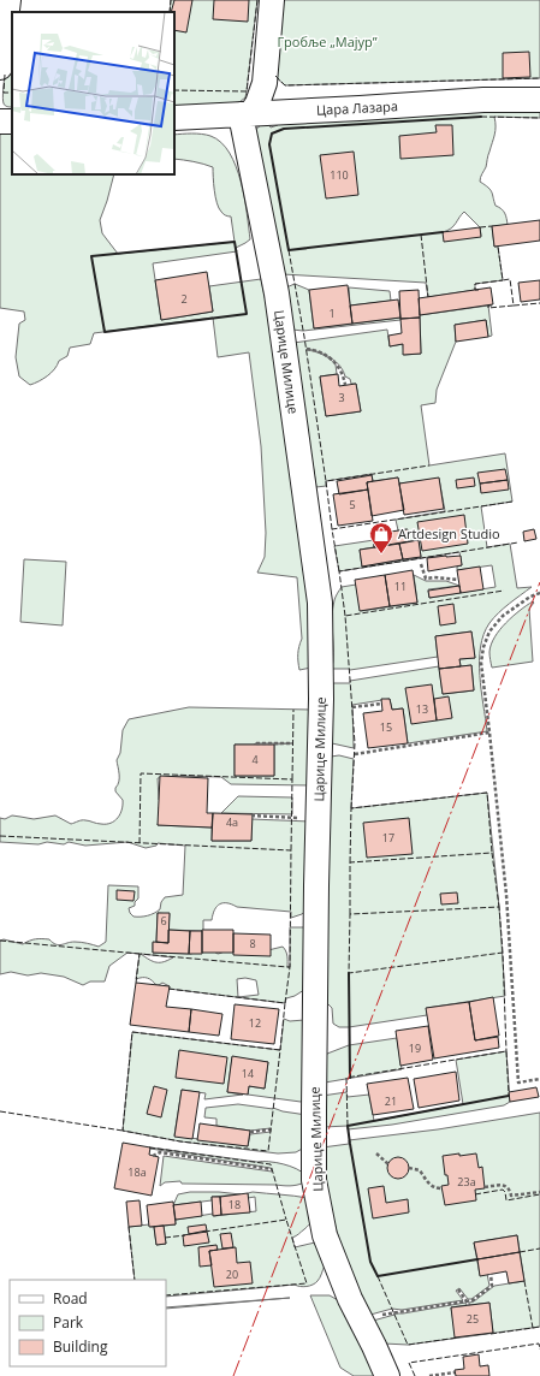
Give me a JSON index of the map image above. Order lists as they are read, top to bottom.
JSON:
{
  "streets": {
    "street": ["Цара Лазара", "Царице Милице"]
  },
  "crossings": [
    ["Цара Лазара", "Царице Милице"]
  ],
  "parks": ["Гробље „Мајур”"],
  "places": {
    "shop": ["Artdesign Studio"]
  },
  "house_numbers": [
    "110",
    "2",
    "1",
    "3",
    "5",
    "11",
    "13",
    "15",
    "4",
    "4a",
    "17",
    "6",
    "8",
    "12",
    "19",
    "14",
    "21",
    "18a",
    "23a",
    "18",
    "20",
    "25"
  ],
  "legend": ["Road", "Park", "Building"]
}
